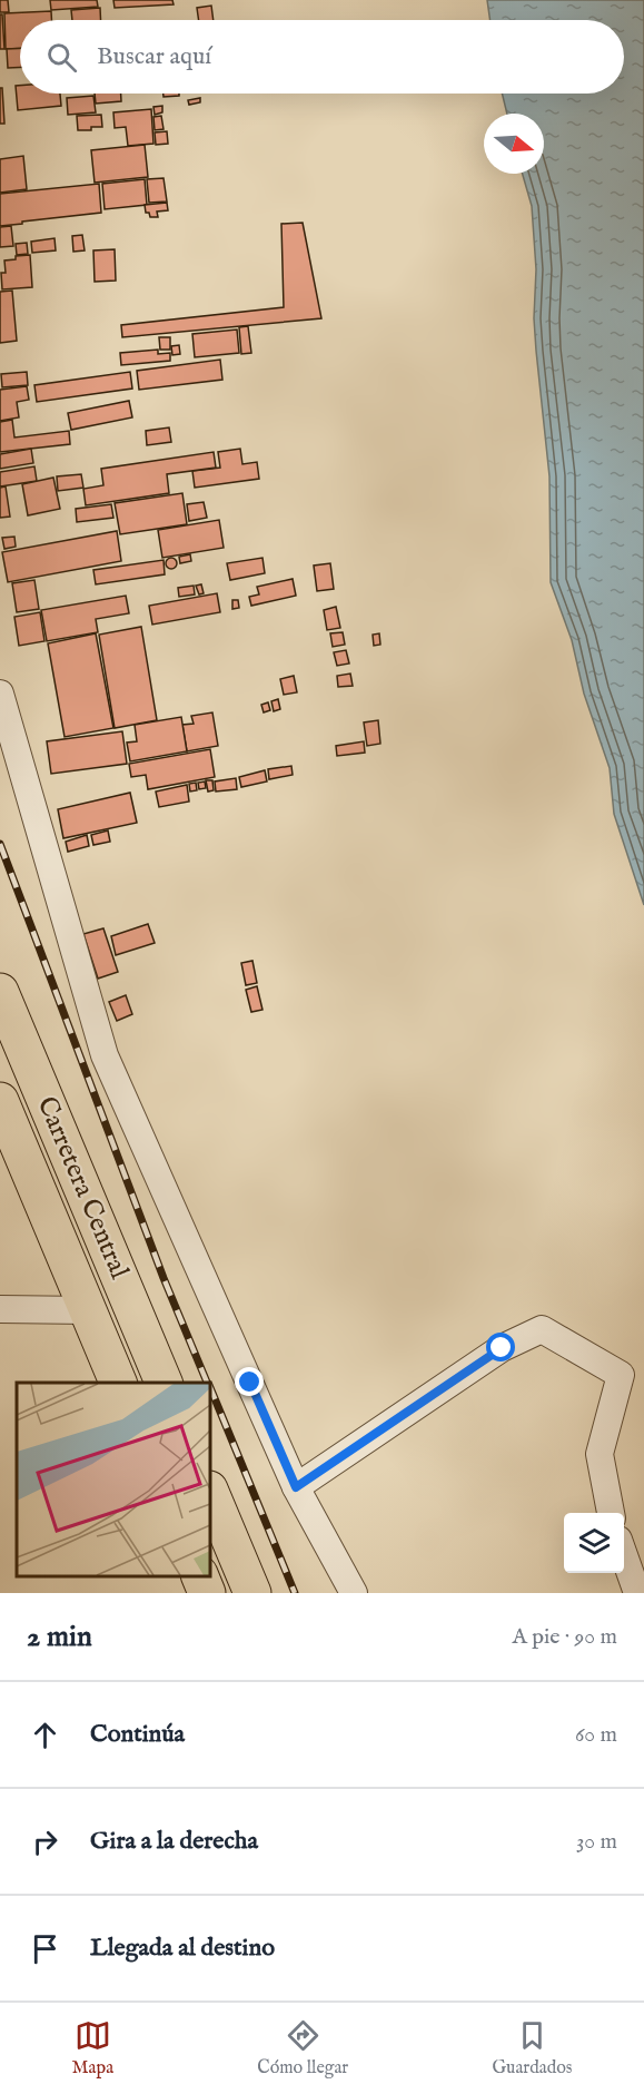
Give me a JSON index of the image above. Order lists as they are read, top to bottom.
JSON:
{
  "streets": {
    "highway": ["Carretera Central"]
  },
  "north": "right",
  "page": {
    "search": "Buscar aquí",
    "heading": ["2 min", "A pie · 90 m"],
    "list": [
      ["Continúa", "60 m"],
      ["Gira a la derecha", "30 m"],
      "Llegada al destino"
    ],
    "nav": ["Mapa", "Cómo llegar", "Guardados"]
  }
}
